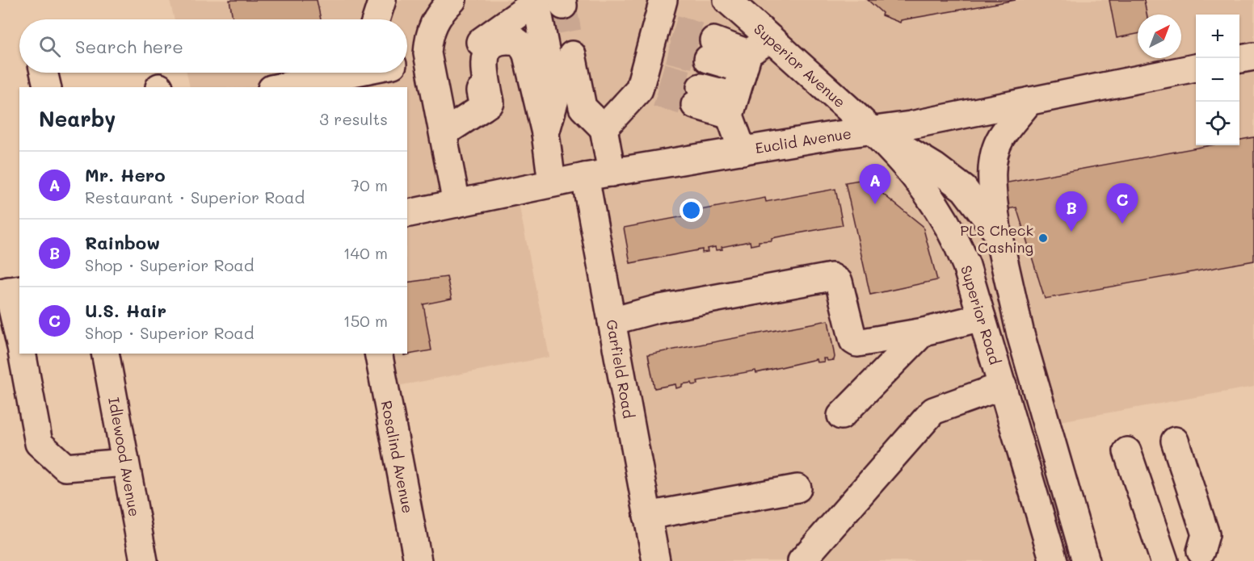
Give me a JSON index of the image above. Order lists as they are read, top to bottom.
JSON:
{
  "streets": {
    "main road": [
      "Superior Avenue",
      "Euclid Avenue",
      "Superior Road",
      "Garfield Road",
      "Idlewood Avenue",
      "Rosalind Avenue"
    ]
  },
  "crossings": [
    ["Superior Avenue", "Euclid Avenue"],
    ["Superior Avenue", "Superior Road"],
    ["Euclid Avenue", "Superior Road"],
    ["Euclid Avenue", "Garfield Road"]
  ],
  "places": ["PLS Check Cashing"],
  "north": "top right",
  "page": {
    "map_buttons": ["+", "−"],
    "search": "Search here",
    "heading": ["Nearby", "3 results"],
    "list": [
      {
        "mark": "A",
        "name": "Mr. Hero",
        "note": "Restaurant · Superior Road",
        "value": "70 m"
      },
      {
        "mark": "B",
        "name": "Rainbow",
        "note": "Shop · Superior Road",
        "value": "140 m"
      },
      {
        "mark": "C",
        "name": "U.S. Hair",
        "note": "Shop · Superior Road",
        "value": "150 m"
      }
    ],
    "pins": ["A", "C", "B"]
  }
}
